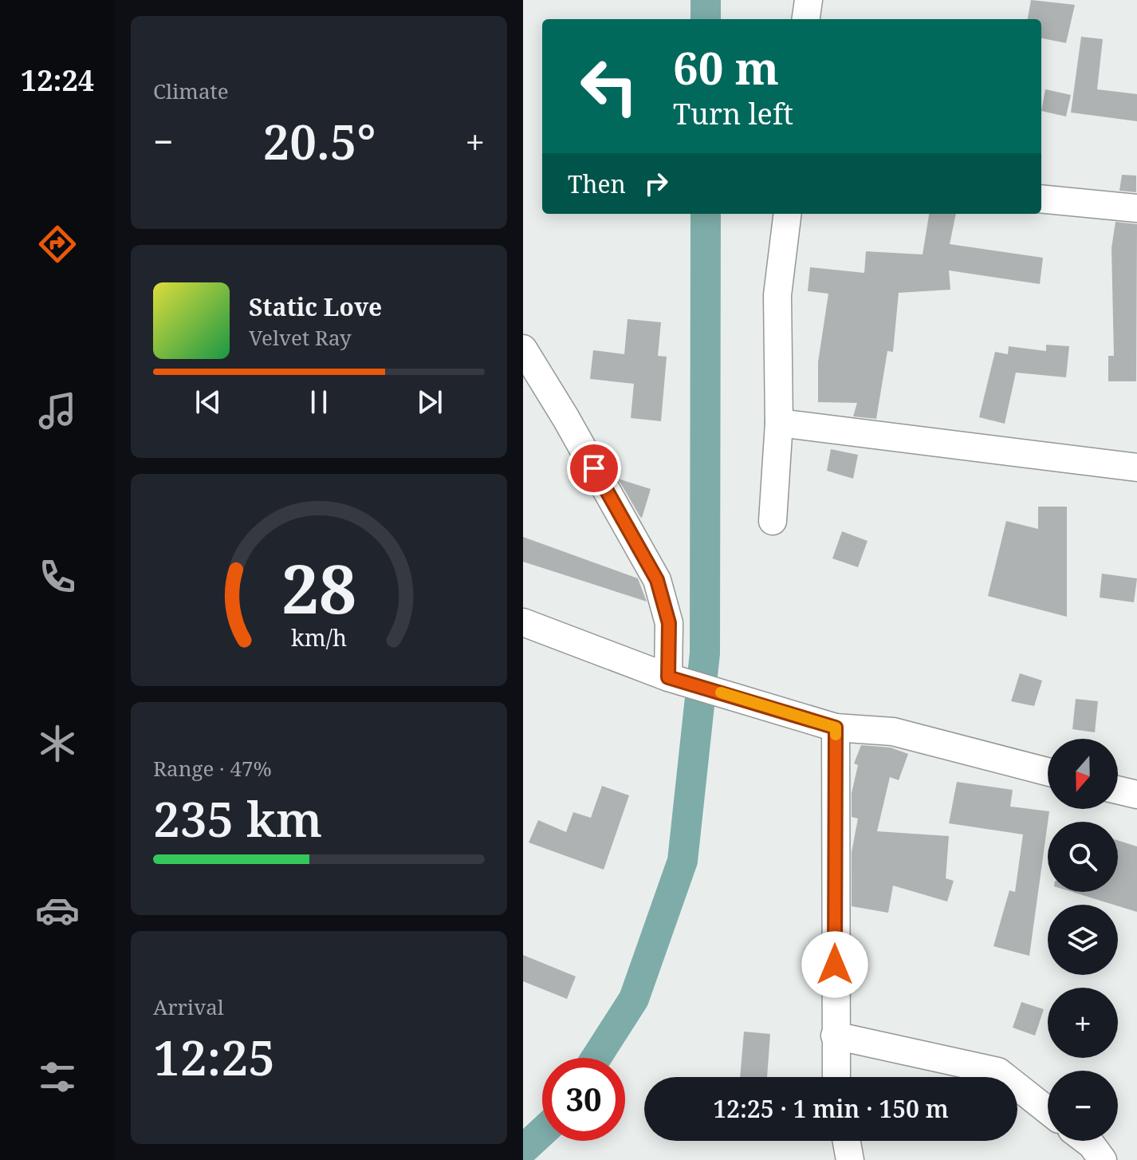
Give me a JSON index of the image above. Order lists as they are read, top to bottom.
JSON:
{
  "north": "bottom",
  "page": {
    "tabs": "12:24",
    "tile": [
      "Climate",
      ["Range · 47%", "235 km"],
      ["Arrival", "12:25"]
    ],
    "turn": ["60 m", "Turn left"],
    "heat": ["−", "20.5°", "+"],
    "then": "Then",
    "song": ["Static Love", "Velvet Ray"],
    "map_buttons": ["+", "−"],
    "limit": "30",
    "trip": "12:25 · 1 min · 150 m",
    "gauge": ["28", "km/h"]
  }
}
